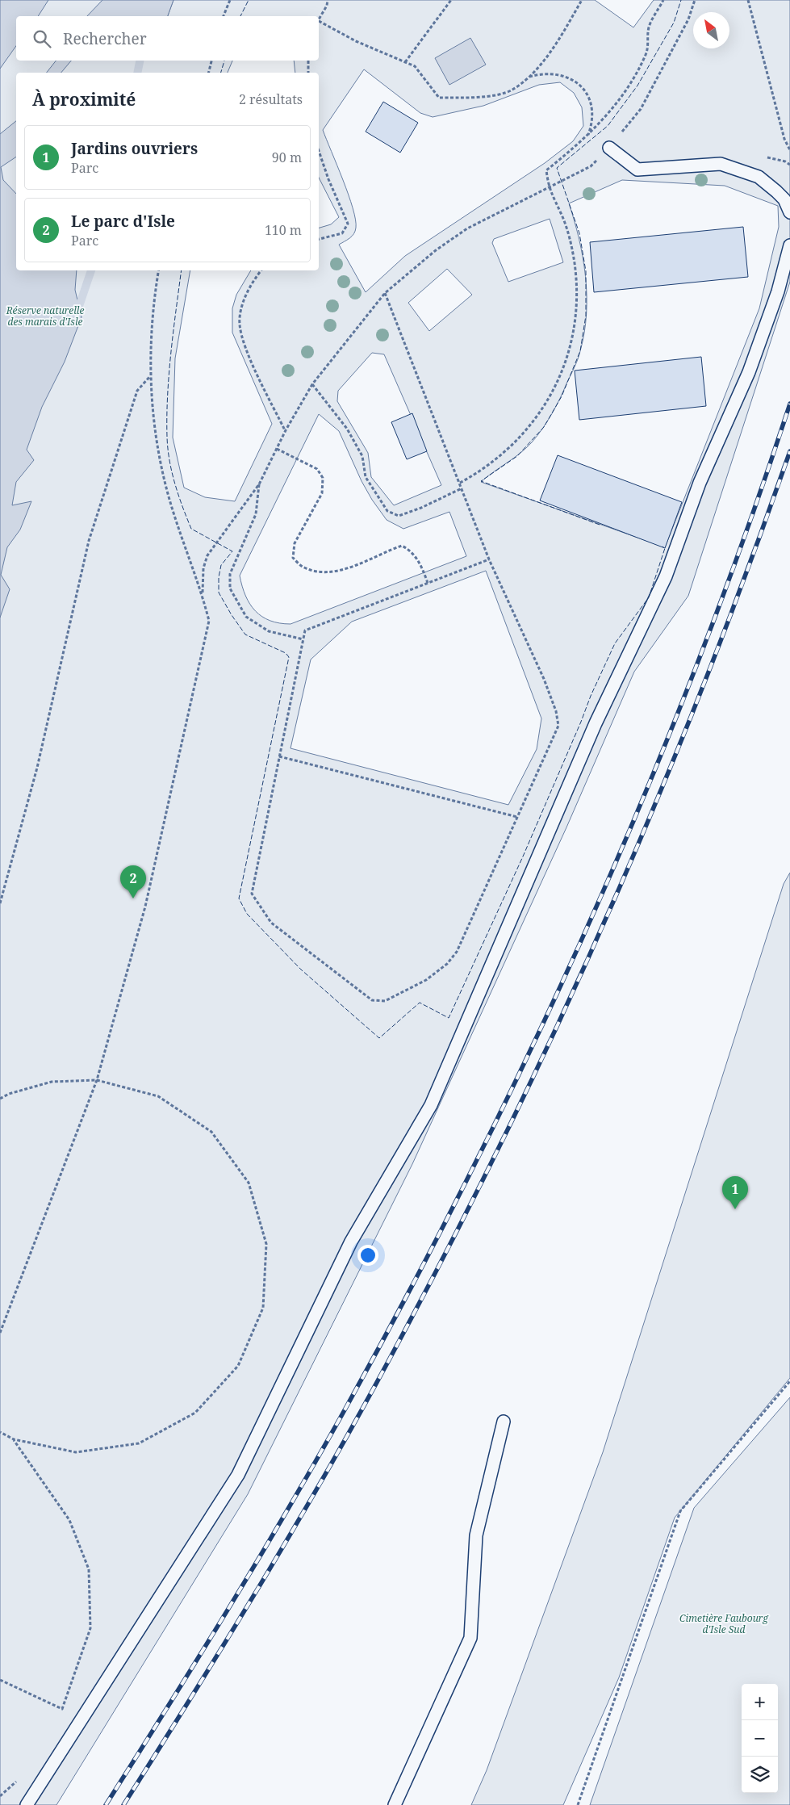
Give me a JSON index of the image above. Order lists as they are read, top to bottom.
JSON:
{
  "parks": ["Réserve naturelle des marais d'Isle", "Cimetière Faubourg d'Isle Sud"],
  "north": "top left",
  "page": {
    "search": "Rechercher",
    "heading": ["À proximité", "2 résultats"],
    "list": [
      {
        "mark": "1",
        "name": "Jardins ouvriers",
        "note": "Parc",
        "value": "90 m"
      },
      {
        "mark": "2",
        "name": "Le parc d'Isle",
        "note": "Parc",
        "value": "110 m"
      }
    ],
    "pins": ["2", "1"],
    "map_buttons": ["+", "−"]
  }
}
